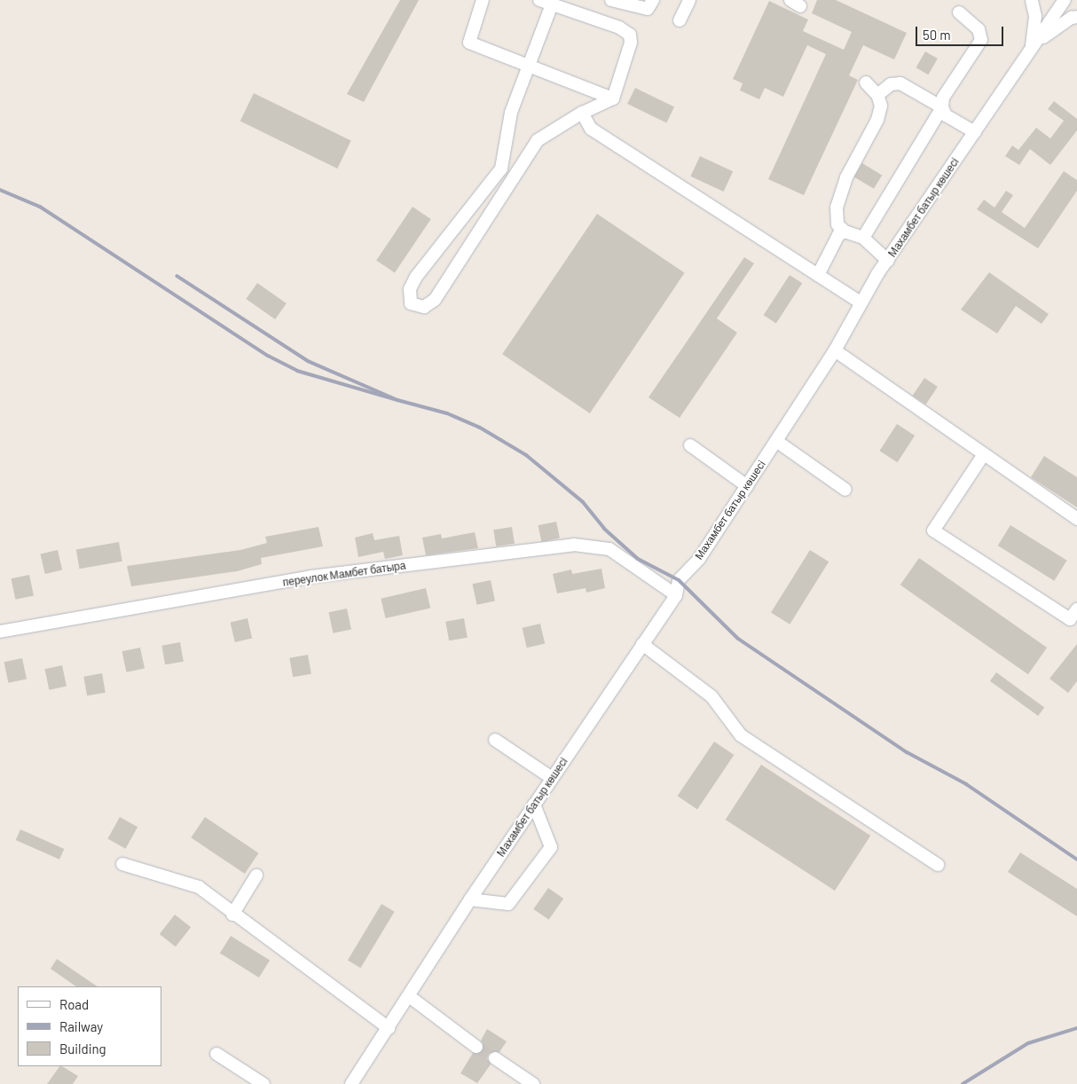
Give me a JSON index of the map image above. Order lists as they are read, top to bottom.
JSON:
{
  "streets": {
    "street": ["Махамбет батыр көшесі", "переулок Мамбет батыра"]
  },
  "crossings": [
    ["Махамбет батыр көшесі", "переулок Мамбет батыра"]
  ],
  "legend": ["Road", "Railway", "Building"],
  "scale_bar": "50 m"
}
